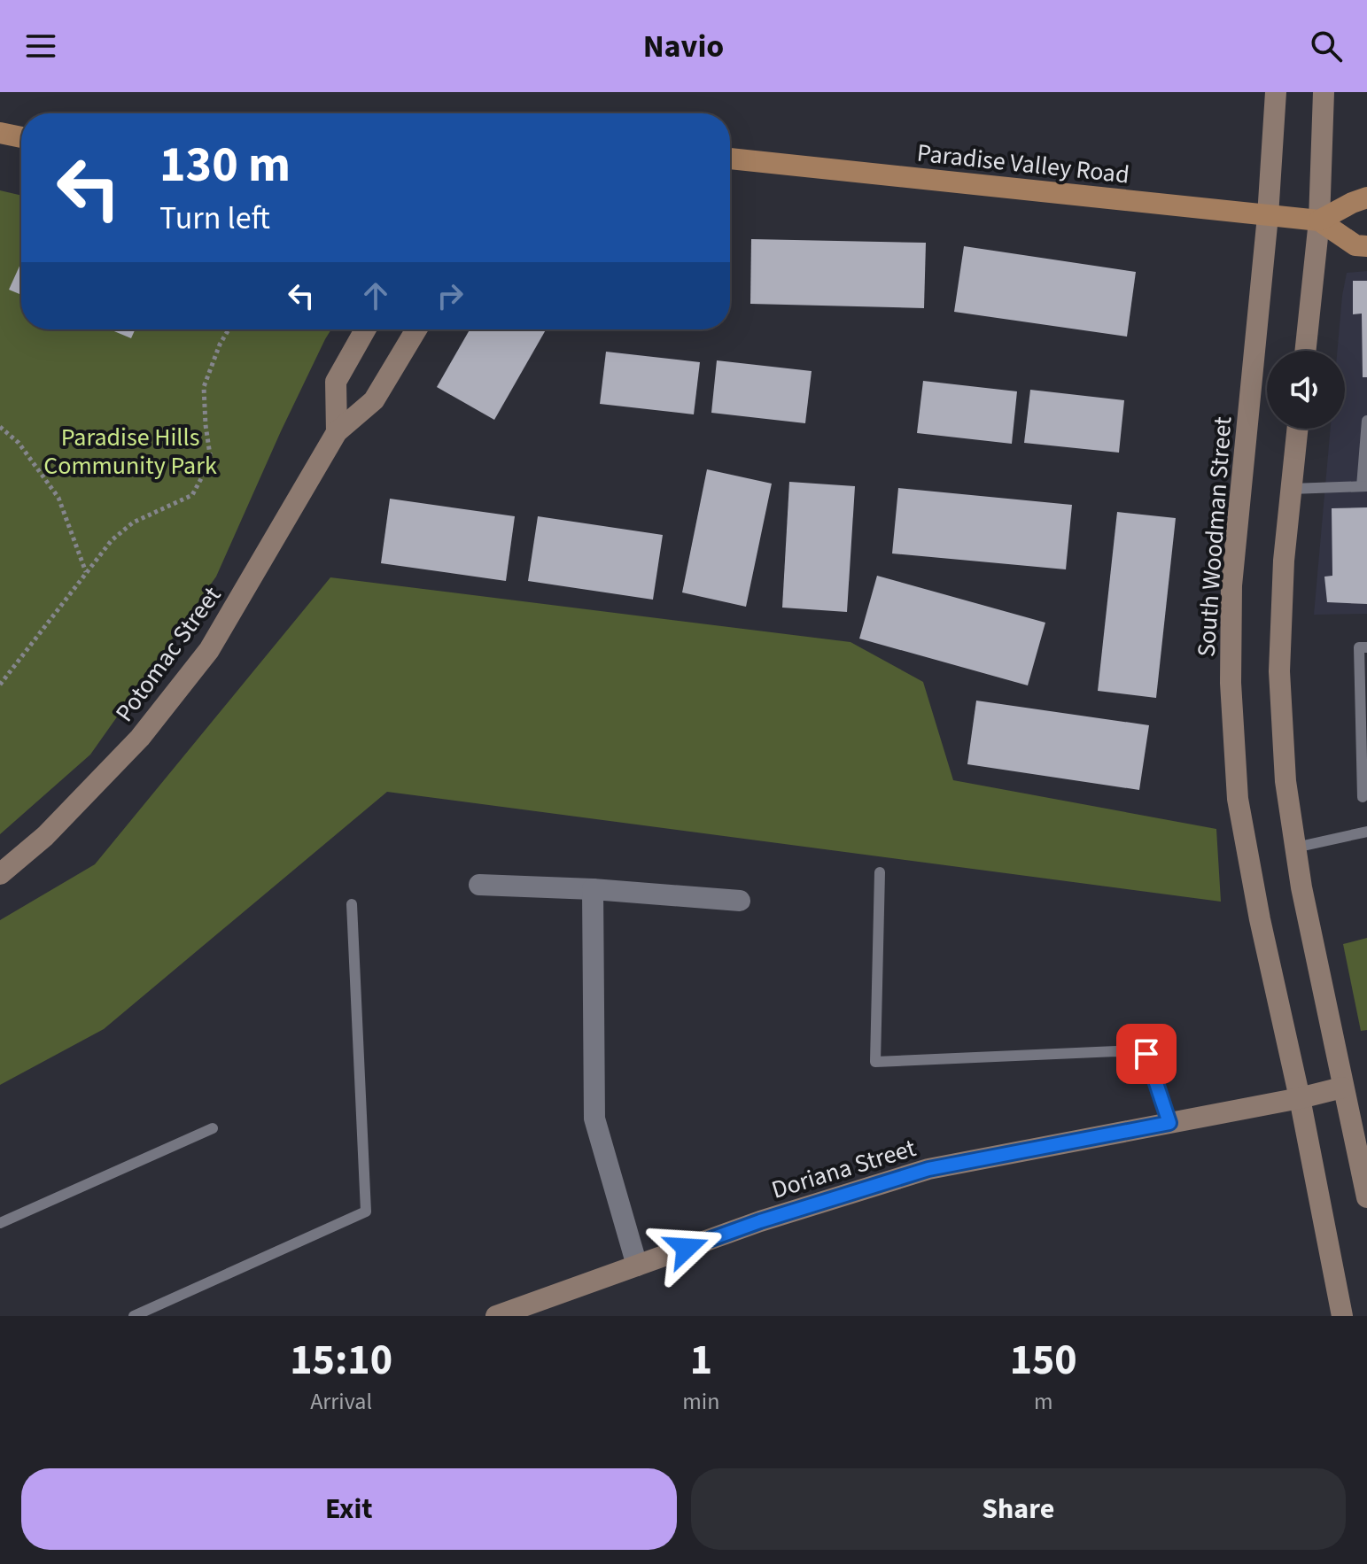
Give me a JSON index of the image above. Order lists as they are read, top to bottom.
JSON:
{
  "streets": {
    "main road": [
      "Paradise Valley Road",
      "South Woodman Street",
      "Potomac Street",
      "Doriana Street"
    ]
  },
  "crossings": [
    ["Paradise Valley Road", "South Woodman Street"],
    ["South Woodman Street", "Doriana Street"]
  ],
  "parks": ["Paradise Hills Community Park"],
  "page": {
    "header": "Navio",
    "turn": ["130 m", "Turn left"],
    "eta": [
      "15:10",
      "Arrival",
      "1",
      "min",
      "150",
      "m"
    ],
    "buttons": ["Exit", "Share"]
  }
}
